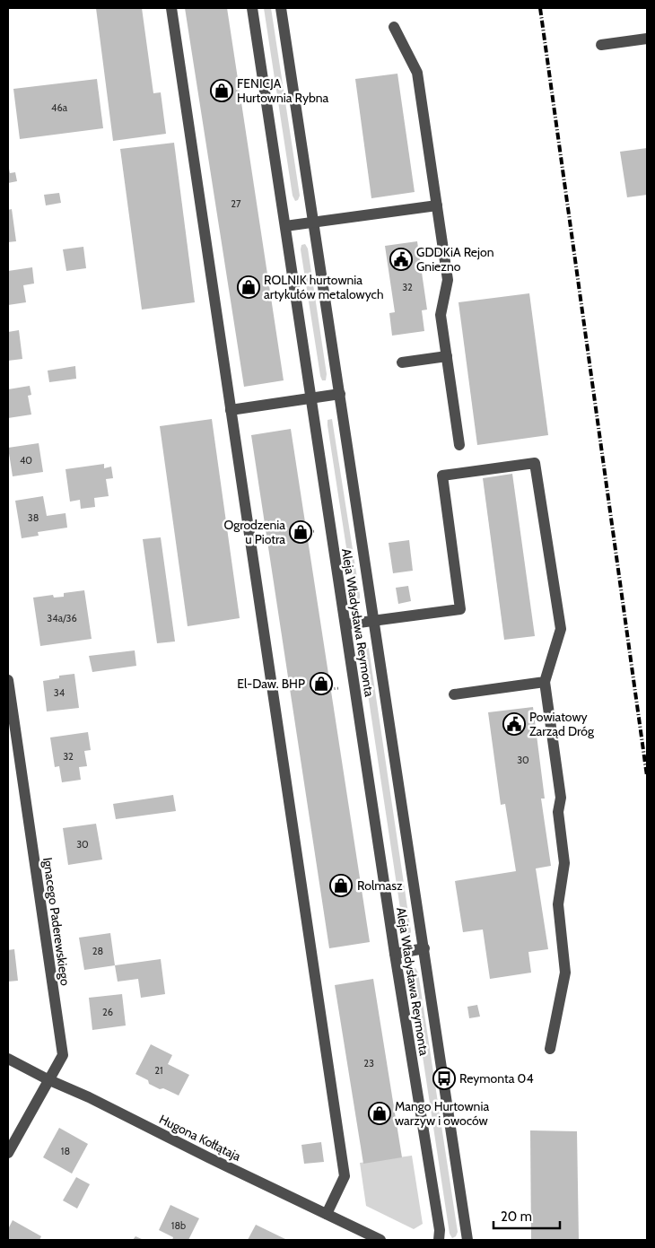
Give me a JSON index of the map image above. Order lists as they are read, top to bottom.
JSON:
{
  "streets": {
    "street": ["Aleja Władysława Reymonta", "Ignacego Paderewskiego", "Hugona Kołłątaja"]
  },
  "crossings": [
    ["Ignacego Paderewskiego", "Hugona Kołłątaja"]
  ],
  "places": {
    "shop": [
      "FENICJA Hurtownia Rybna",
      "ROLNIK hurtownia artykułów metalowych",
      "Ogrodzenia u Piotra",
      "El-Daw. BHP",
      "Rolmasz",
      "Mango Hurtownia warzyw i owoców"
    ],
    "public building": ["GDDKiA Rejon Gniezno", "Powiatowy Zarząd Dróg"],
    "bus stop": ["Reymonta 04"]
  },
  "house_numbers": [
    "46a",
    "27",
    "32",
    "40",
    "38",
    "34a/36",
    "34",
    "32",
    "30",
    "30",
    "28",
    "26",
    "23",
    "21",
    "18",
    "18b"
  ],
  "scale_bar": "20 m"
}
